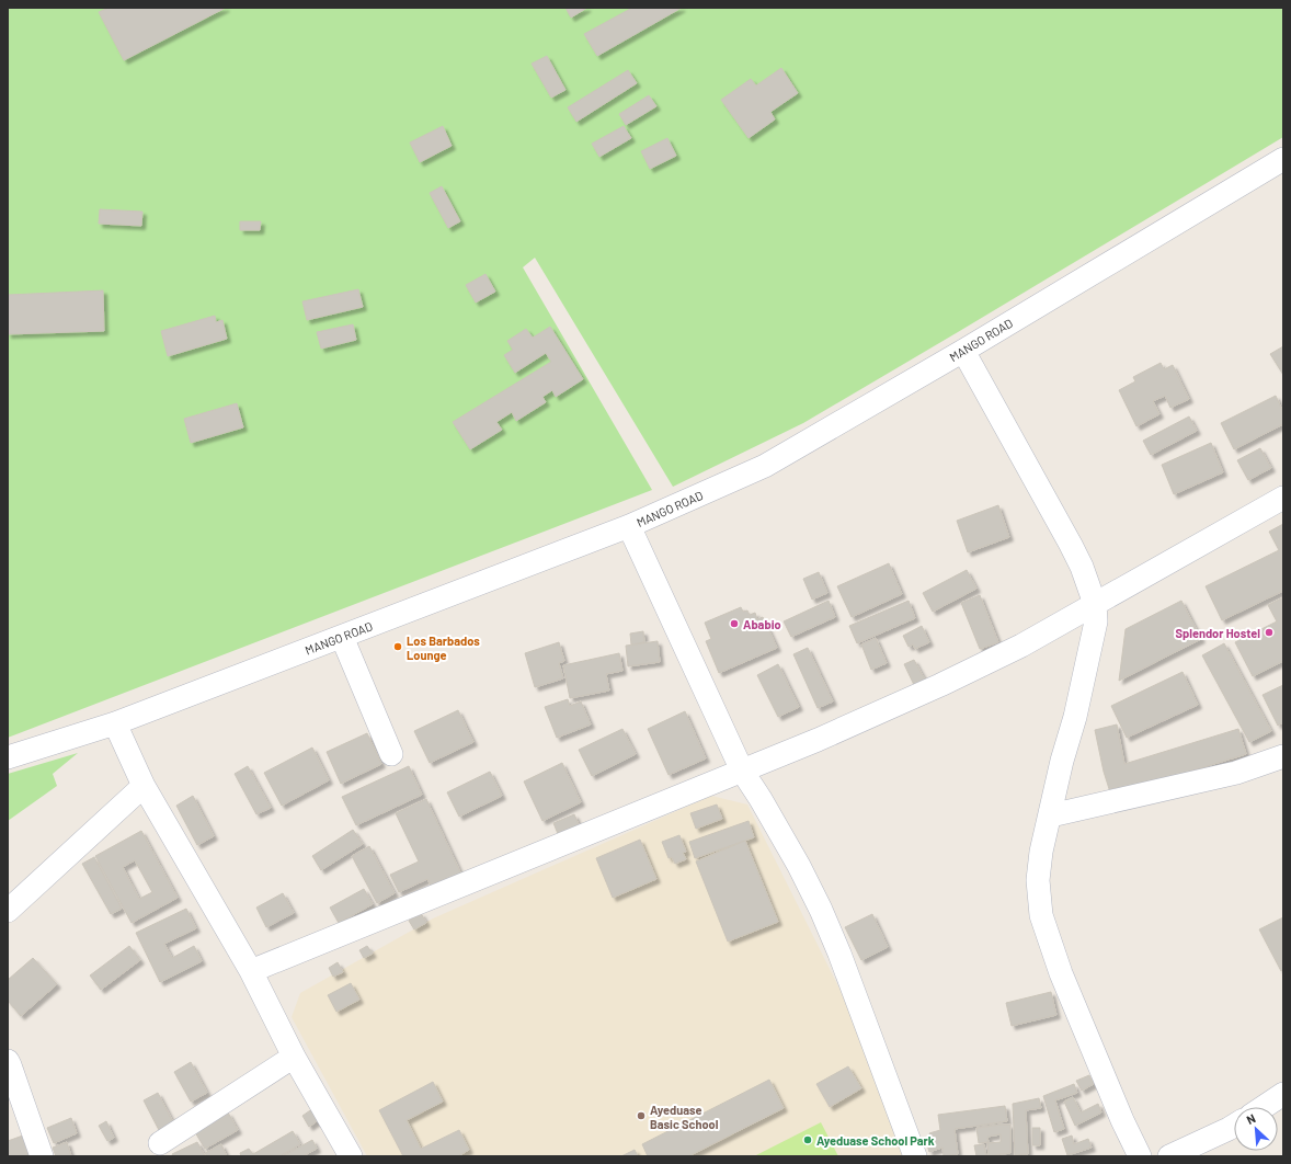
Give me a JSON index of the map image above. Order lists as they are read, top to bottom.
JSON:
{
  "streets": {
    "street": ["MANGO ROAD"]
  },
  "places": [
    "Ababio",
    "Splendor Hostel",
    "Los Barbados Lounge",
    "Ayeduase Basic School",
    "Ayeduase School Park"
  ],
  "north": "top left"
}
